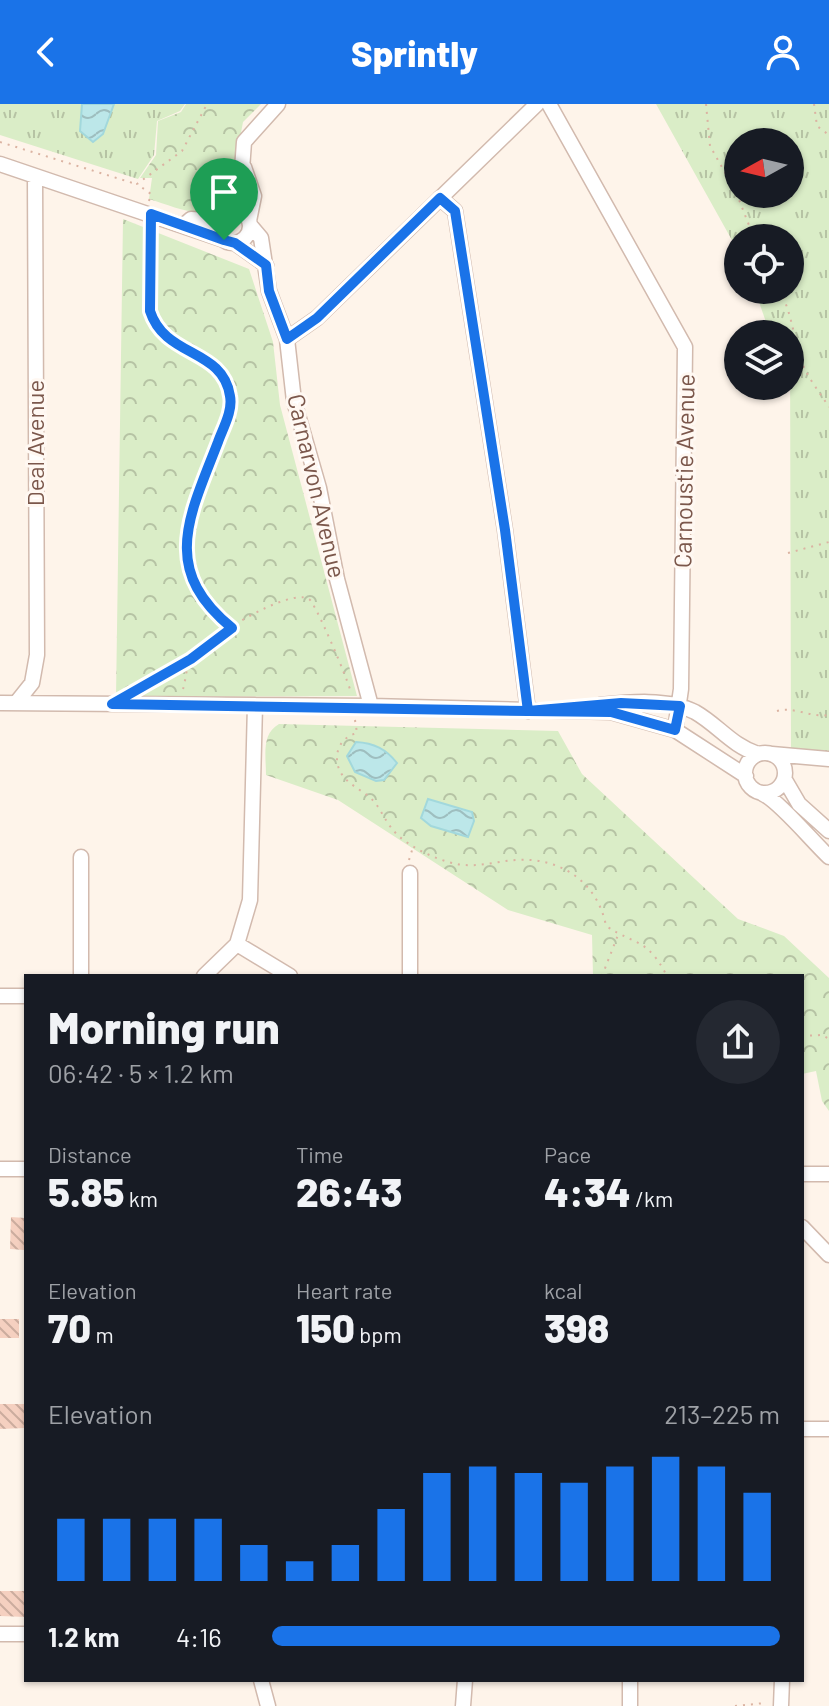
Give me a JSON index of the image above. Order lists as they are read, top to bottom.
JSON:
{
  "streets": {
    "street": ["Deal Avenue", "Carnoustie Avenue", "Carnarvon Avenue"]
  },
  "north": "left",
  "page": {
    "header": "Sprintly",
    "heading": ["Morning run", "06:42 · 5 × 1.2 km"],
    "stats": [
      ["Distance", "5.85 km"],
      ["Time", "26:43"],
      ["Pace", "4:34 /km"],
      ["Elevation", "70 m"],
      ["Heart rate", "150 bpm"],
      ["kcal", "398"]
    ],
    "chart": ["Elevation", "213–225 m"],
    "list": [
      {
        "name": "1.2 km",
        "note": "4:16"
      }
    ]
  }
}
